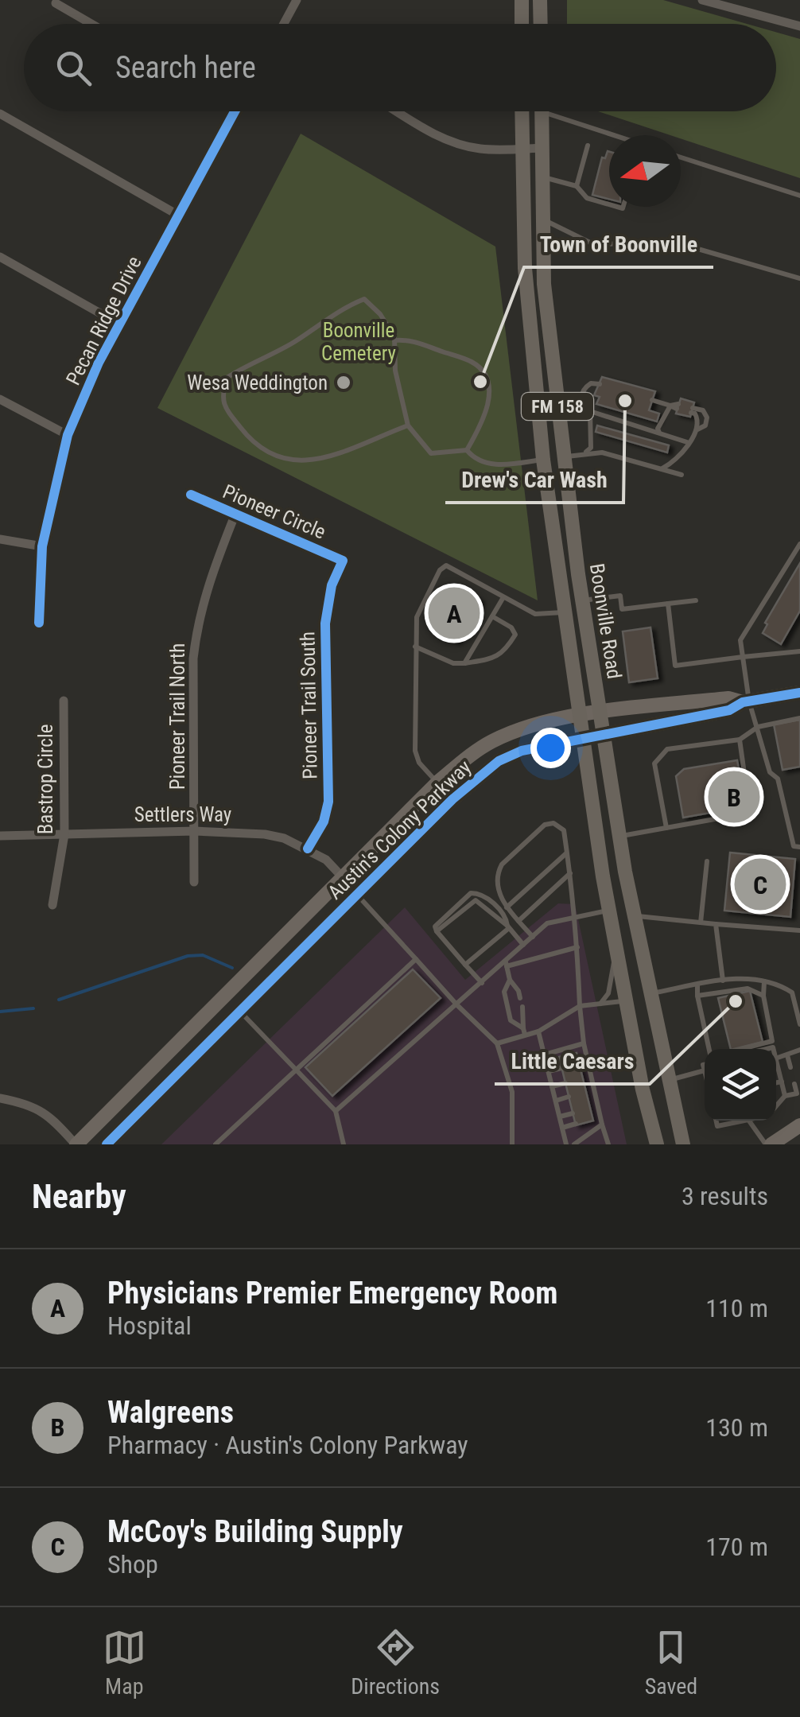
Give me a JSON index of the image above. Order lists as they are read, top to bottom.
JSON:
{
  "streets": {
    "main road": ["FM 158", "Boonville Road"],
    "street": [
      "Pecan Ridge Drive",
      "Pioneer Circle",
      "Pioneer Trail South",
      "Pioneer Trail North",
      "Bastrop Circle",
      "Settlers Way",
      "Austin's Colony Parkway"
    ]
  },
  "crossings": [
    ["Pioneer Circle", "Pioneer Trail South"],
    ["Pioneer Circle", "Pioneer Trail North"],
    ["Boonville Road", "Austin's Colony Parkway"],
    ["Pioneer Trail South", "Settlers Way"],
    ["Pioneer Trail North", "Settlers Way"],
    ["Bastrop Circle", "Settlers Way"],
    ["Settlers Way", "Austin's Colony Parkway"]
  ],
  "parks": ["Boonville Cemetery"],
  "places": [
    "Town of Boonville",
    "Wesa Weddington",
    "Drew's Car Wash",
    "Little Caesars"
  ],
  "north": "left",
  "page": {
    "search": "Search here",
    "pins": ["A", "B", "C"],
    "heading": ["Nearby", "3 results"],
    "list": [
      {
        "mark": "A",
        "name": "Physicians Premier Emergency Room",
        "note": "Hospital",
        "value": "110 m"
      },
      {
        "mark": "B",
        "name": "Walgreens",
        "note": "Pharmacy · Austin's Colony Parkway",
        "value": "130 m"
      },
      {
        "mark": "C",
        "name": "McCoy's Building Supply",
        "note": "Shop",
        "value": "170 m"
      }
    ],
    "nav": ["Map", "Directions", "Saved"]
  }
}
